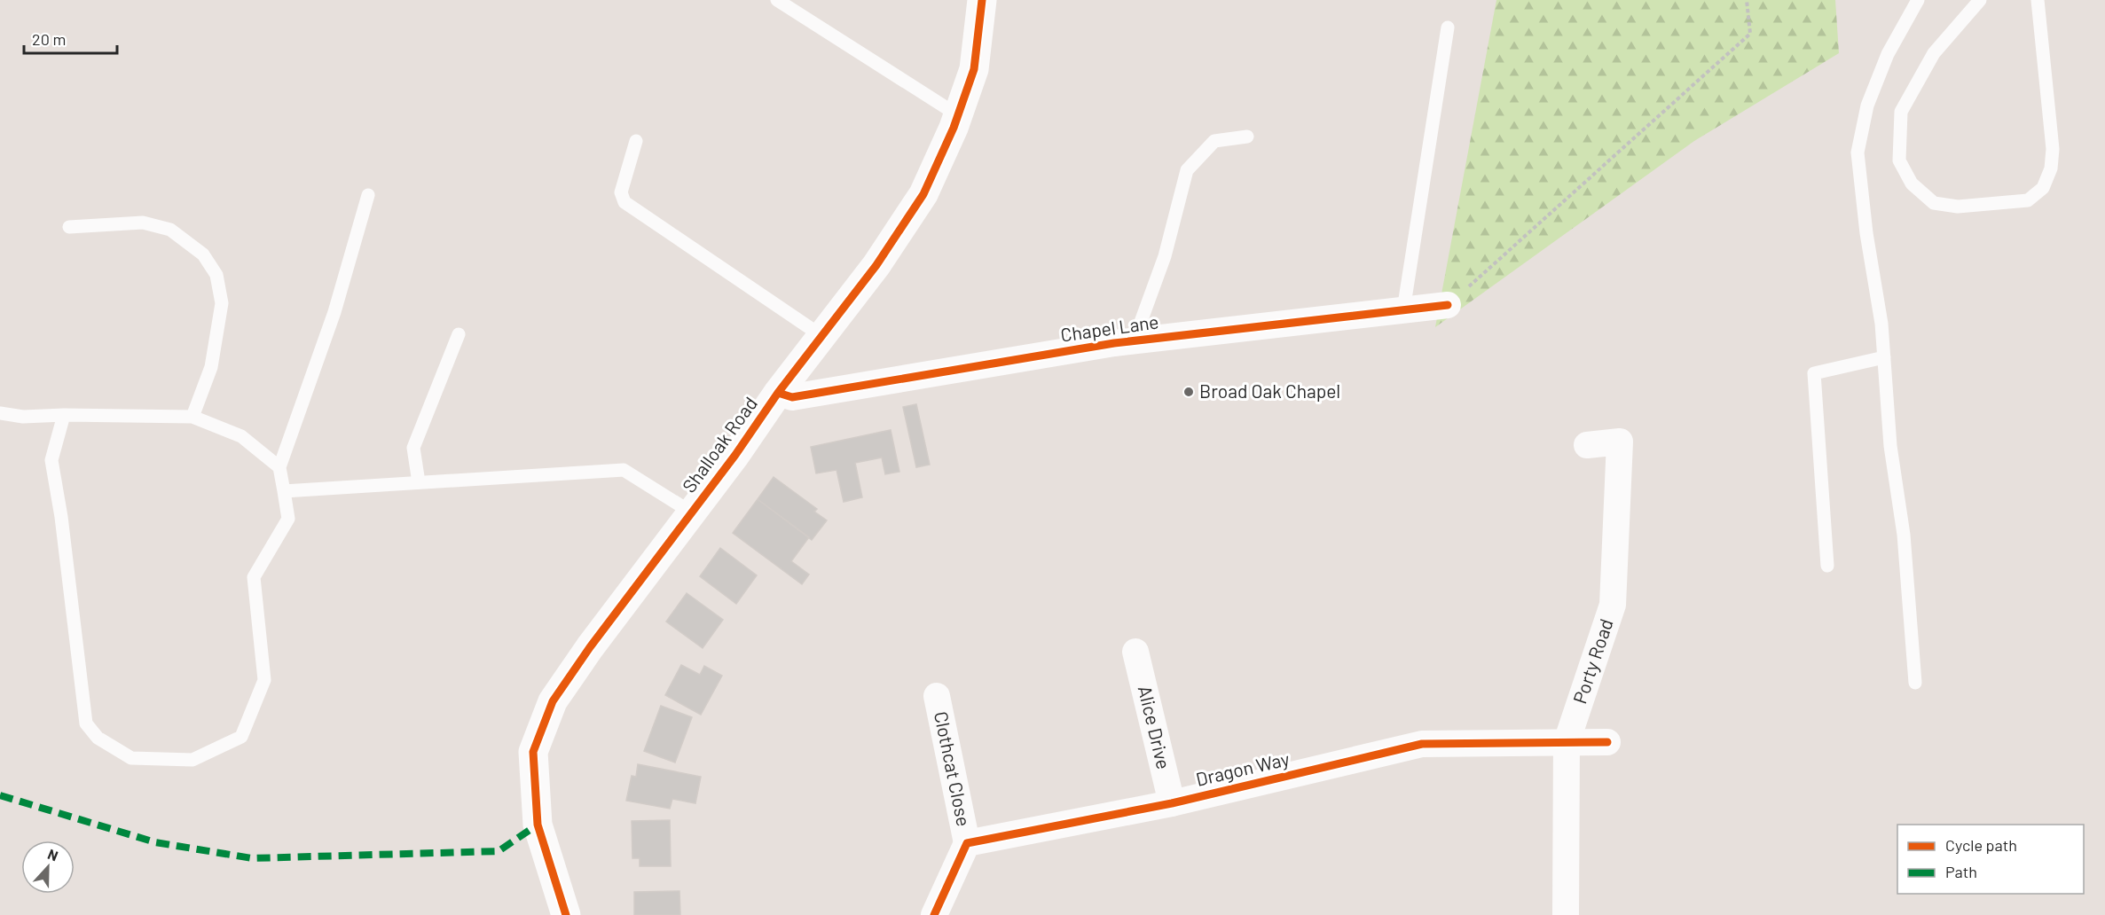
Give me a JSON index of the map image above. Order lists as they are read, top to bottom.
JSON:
{
  "streets": {
    "street": [
      "Chapel Lane",
      "Shalloak Road",
      "Porty Road",
      "Alice Drive",
      "Clothcat Close",
      "Dragon Way"
    ]
  },
  "crossings": [
    ["Chapel Lane", "Shalloak Road"],
    ["Porty Road", "Dragon Way"],
    ["Alice Drive", "Dragon Way"],
    ["Clothcat Close", "Dragon Way"]
  ],
  "places": ["Broad Oak Chapel"],
  "legend": ["Cycle path", "Path"],
  "scale_bar": "20 m",
  "north": "top"
}
